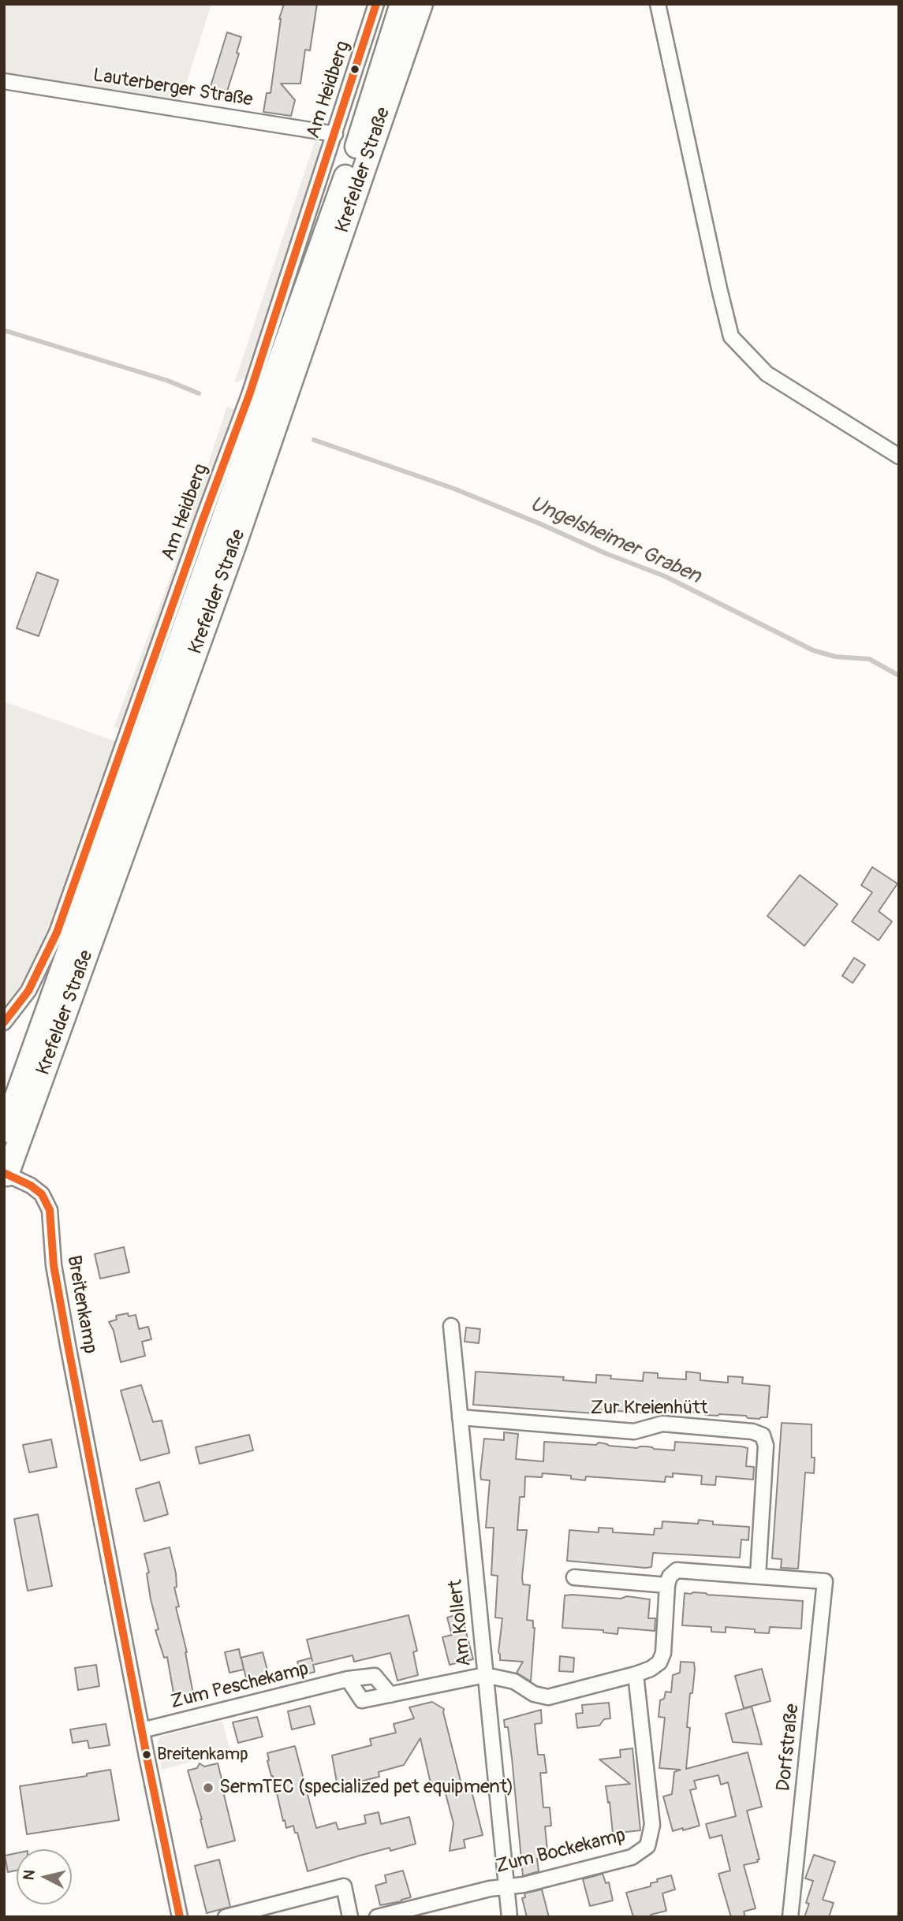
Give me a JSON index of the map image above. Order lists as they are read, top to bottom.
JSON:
{
  "streets": {
    "highway": ["Krefelder Straße"],
    "street": [
      "Lauterberger Straße",
      "Am Heidberg",
      "Breitenkamp",
      "Zur Kreienhütt",
      "Am Kollert",
      "Zum Peschekamp",
      "Dorfstraße",
      "Zum Bockekamp"
    ]
  },
  "crossings": [
    ["Lauterberger Straße", "Am Heidberg"],
    ["Krefelder Straße", "Breitenkamp"],
    ["Breitenkamp", "Zum Peschekamp"],
    ["Zur Kreienhütt", "Am Kollert"],
    ["Zur Kreienhütt", "Dorfstraße"],
    ["Am Kollert", "Zum Bockekamp"]
  ],
  "water": ["Ungelsheimer Graben"],
  "places": ["Breitenkamp", "SermTEC (specialized pet equipment)"],
  "north": "left"
}
